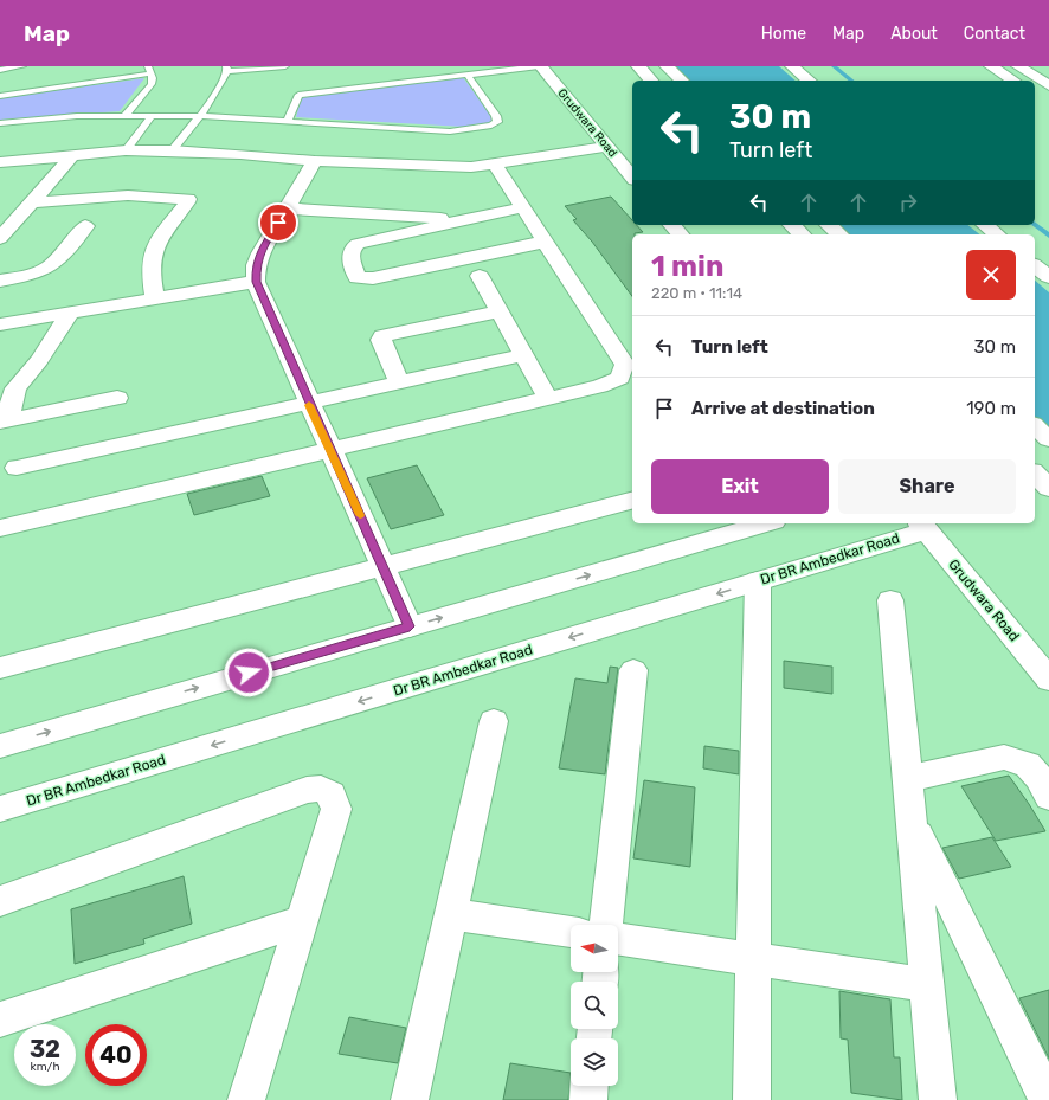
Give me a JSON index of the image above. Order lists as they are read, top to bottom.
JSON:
{
  "streets": {
    "main road": ["Grudwara Road", "Dr BR Ambedkar Road"]
  },
  "crossings": [
    ["Grudwara Road", "Dr BR Ambedkar Road"]
  ],
  "north": "left",
  "page": {
    "header": "Map",
    "nav": [
      "Home",
      "Map",
      "About",
      "Contact"
    ],
    "turn": ["30 m", "Turn left"],
    "heading": ["1 min", "220 m · 11:14"],
    "list": [
      {
        "name": "Turn left",
        "value": "30 m"
      },
      {
        "name": "Arrive at destination",
        "value": "190 m"
      }
    ],
    "buttons": ["Exit", "Share"],
    "speed": "32 km/h",
    "limit": "40"
  }
}
